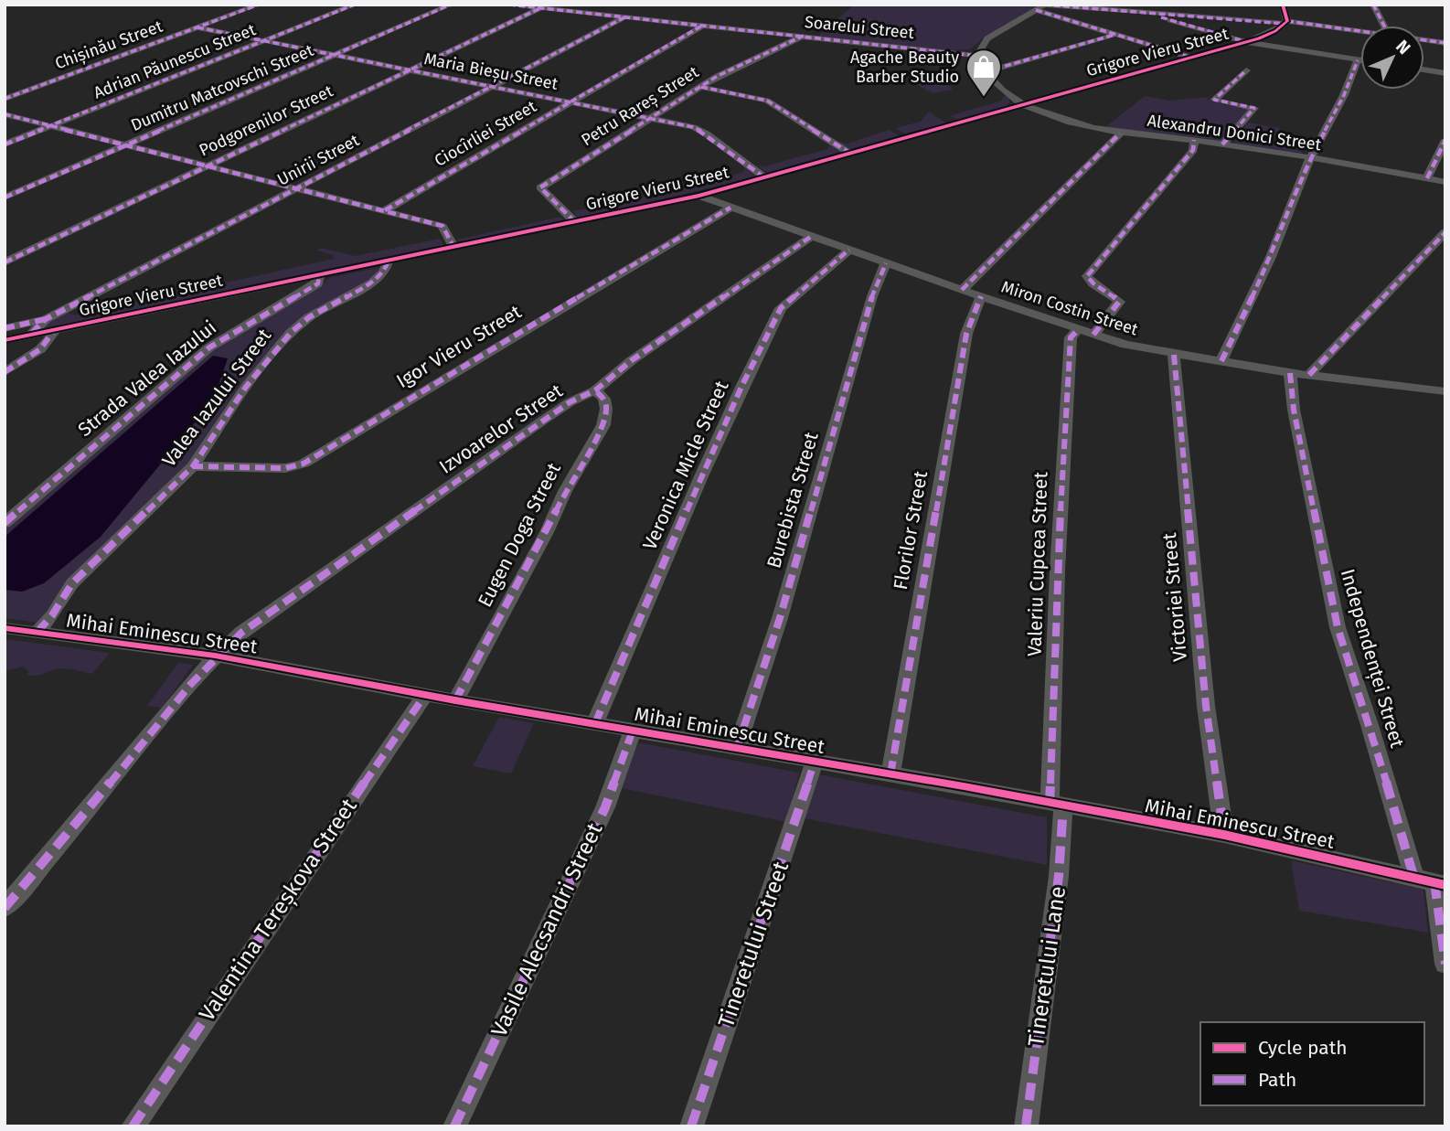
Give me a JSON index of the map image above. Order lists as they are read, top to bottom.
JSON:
{
  "streets": {
    "street": [
      "Soarelui Street",
      "Chișinău Street",
      "Grigore Vieru Street",
      "Adrian Păunescu Street",
      "Maria Bieșu Street",
      "Dumitru Matcovschi Street",
      "Petru Rareș Street",
      "Podgorenilor Street",
      "Alexandru Donici Street",
      "Ciocîrliei Street",
      "Unirii Street",
      "Miron Costin Street",
      "Igor Vieru Street",
      "Strada Valea Iazului",
      "Valea Iazului Street",
      "Izvoarelor Street",
      "Veronica Micle Street",
      "Burebista Street",
      "Florilor Street",
      "Eugen Doga Street",
      "Valeriu Cupcea Street",
      "Victoriei Street",
      "Mihai Eminescu Street",
      "Independenței Street",
      "Valentina Tereșkova Street",
      "Vasile Alecsandri Street",
      "Tineretului Street",
      "Tineretului Lane"
    ]
  },
  "crossings": [
    ["Soarelui Street", "Petru Rareș Street"],
    ["Soarelui Street", "Podgorenilor Street"],
    ["Soarelui Street", "Ciocîrliei Street"],
    ["Soarelui Street", "Unirii Street"],
    ["Chișinău Street", "Maria Bieșu Street"],
    ["Grigore Vieru Street", "Maria Bieșu Street"],
    ["Grigore Vieru Street", "Petru Rareș Street"],
    ["Grigore Vieru Street", "Alexandru Donici Street"],
    ["Grigore Vieru Street", "Unirii Street"],
    ["Grigore Vieru Street", "Miron Costin Street"],
    ["Grigore Vieru Street", "Strada Valea Iazului"],
    ["Grigore Vieru Street", "Valea Iazului Street"],
    ["Adrian Păunescu Street", "Maria Bieșu Street"],
    ["Maria Bieșu Street", "Dumitru Matcovschi Street"],
    ["Maria Bieșu Street", "Petru Rareș Street"],
    ["Maria Bieșu Street", "Podgorenilor Street"],
    ["Maria Bieșu Street", "Ciocîrliei Street"],
    ["Maria Bieșu Street", "Unirii Street"],
    ["Alexandru Donici Street", "Valeriu Cupcea Street"],
    ["Miron Costin Street", "Igor Vieru Street"],
    ["Miron Costin Street", "Izvoarelor Street"],
    ["Miron Costin Street", "Veronica Micle Street"],
    ["Miron Costin Street", "Burebista Street"],
    ["Miron Costin Street", "Florilor Street"],
    ["Miron Costin Street", "Valeriu Cupcea Street"],
    ["Miron Costin Street", "Victoriei Street"],
    ["Miron Costin Street", "Independenței Street"],
    ["Igor Vieru Street", "Valea Iazului Street"],
    ["Valea Iazului Street", "Mihai Eminescu Street"],
    ["Izvoarelor Street", "Eugen Doga Street"],
    ["Izvoarelor Street", "Mihai Eminescu Street"],
    ["Veronica Micle Street", "Mihai Eminescu Street"],
    ["Burebista Street", "Mihai Eminescu Street"],
    ["Florilor Street", "Mihai Eminescu Street"],
    ["Eugen Doga Street", "Mihai Eminescu Street"],
    ["Valeriu Cupcea Street", "Mihai Eminescu Street"],
    ["Valeriu Cupcea Street", "Tineretului Lane"],
    ["Victoriei Street", "Mihai Eminescu Street"],
    ["Mihai Eminescu Street", "Independenței Street"],
    ["Mihai Eminescu Street", "Valentina Tereșkova Street"],
    ["Mihai Eminescu Street", "Vasile Alecsandri Street"],
    ["Mihai Eminescu Street", "Tineretului Street"],
    ["Mihai Eminescu Street", "Tineretului Lane"]
  ],
  "places": {
    "shop": ["Agache Beauty Barber Studio"]
  },
  "legend": ["Cycle path", "Path"],
  "north": "top right"
}
